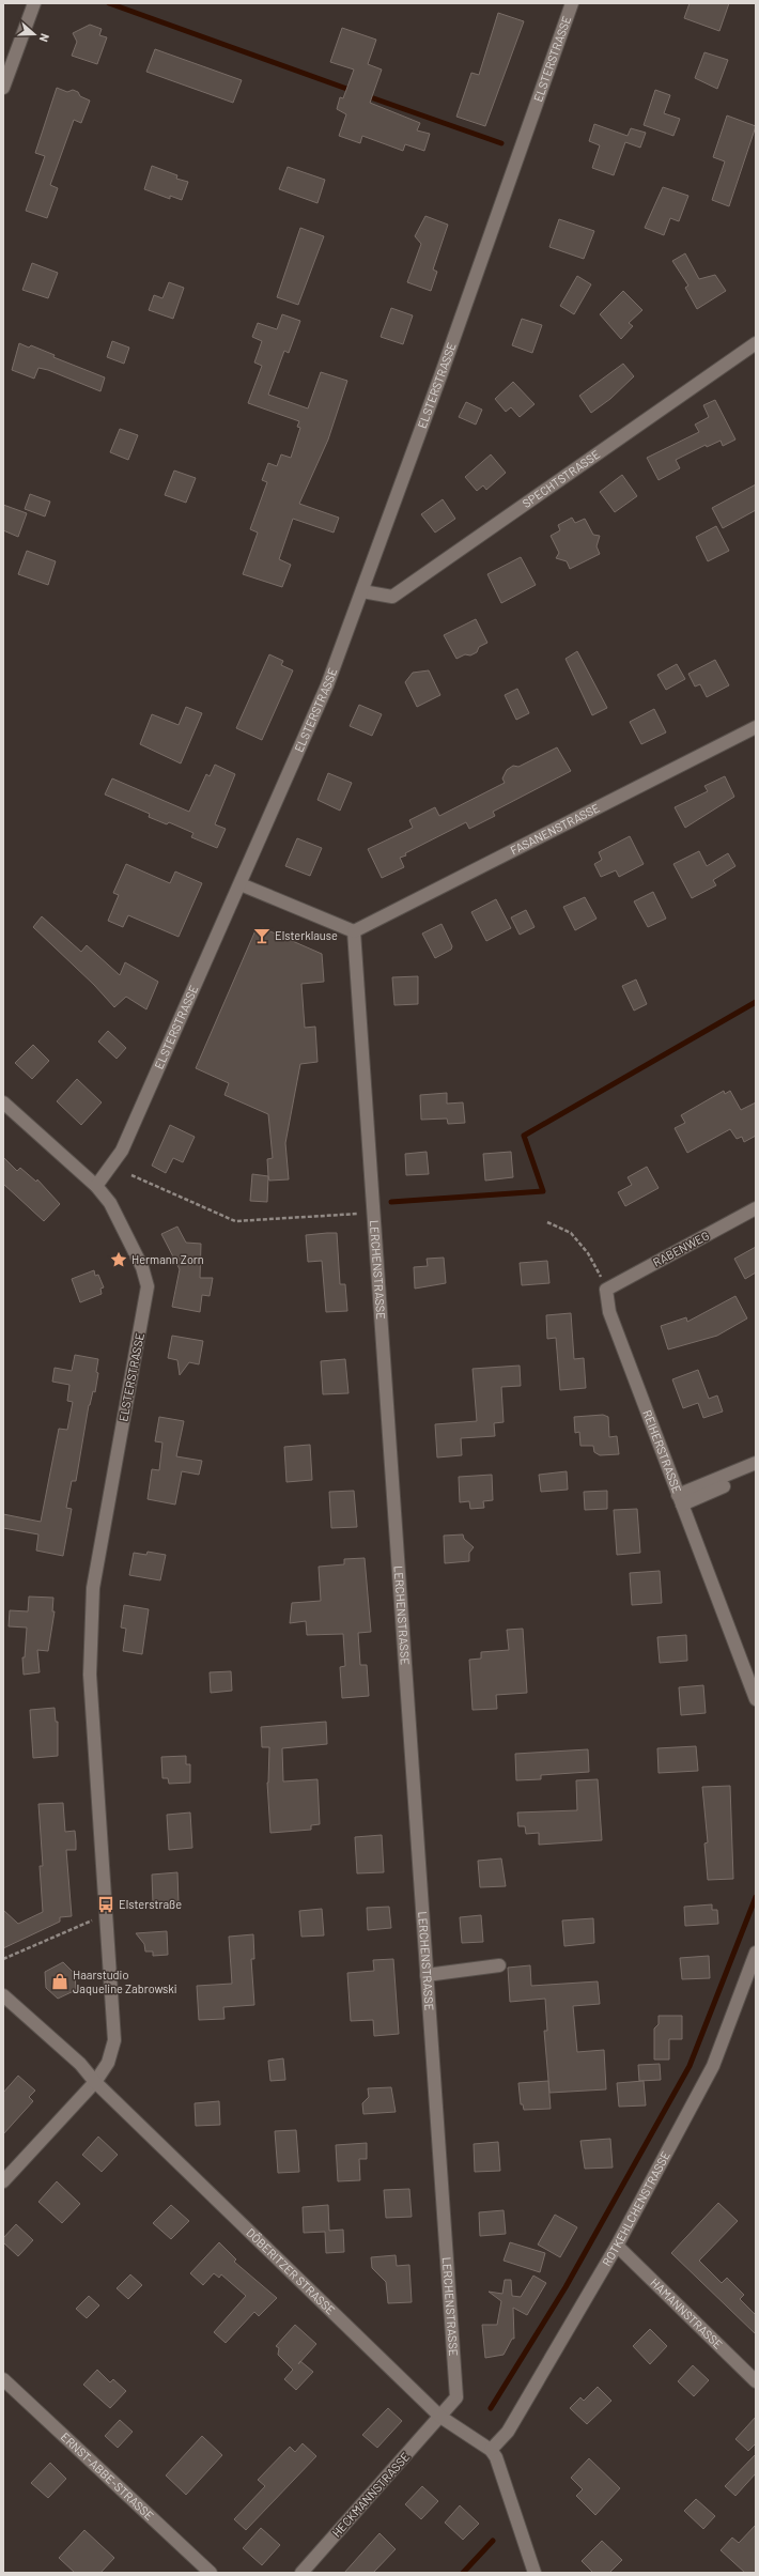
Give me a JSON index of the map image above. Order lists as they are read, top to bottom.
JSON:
{
  "streets": {
    "street": [
      "ELSTERSTRASSE",
      "SPECHTSTRASSE",
      "FASANENSTRASSE",
      "RABENWEG",
      "LERCHENSTRASSE",
      "REIHERSTRASSE",
      "ROTKEHLCHENSTRASSE",
      "DÖBERITZER STRASSE",
      "HAMANNSTRASSE",
      "ERNST-ABBE-STRASSE",
      "HECKMANNSTRASSE"
    ]
  },
  "crossings": [
    ["ELSTERSTRASSE", "SPECHTSTRASSE"],
    ["ELSTERSTRASSE", "DÖBERITZER STRASSE"],
    ["FASANENSTRASSE", "LERCHENSTRASSE"],
    ["RABENWEG", "REIHERSTRASSE"],
    ["LERCHENSTRASSE", "DÖBERITZER STRASSE"],
    ["LERCHENSTRASSE", "HECKMANNSTRASSE"],
    ["ROTKEHLCHENSTRASSE", "DÖBERITZER STRASSE"],
    ["ROTKEHLCHENSTRASSE", "HAMANNSTRASSE"],
    ["DÖBERITZER STRASSE", "HECKMANNSTRASSE"]
  ],
  "places": {
    "bar": ["Elsterklause"],
    "place": ["Hermann Zorn"],
    "bus stop": ["Elsterstraße"],
    "shop": ["Haarstudio Jaqueline Zabrowski"]
  },
  "north": "right"
}
